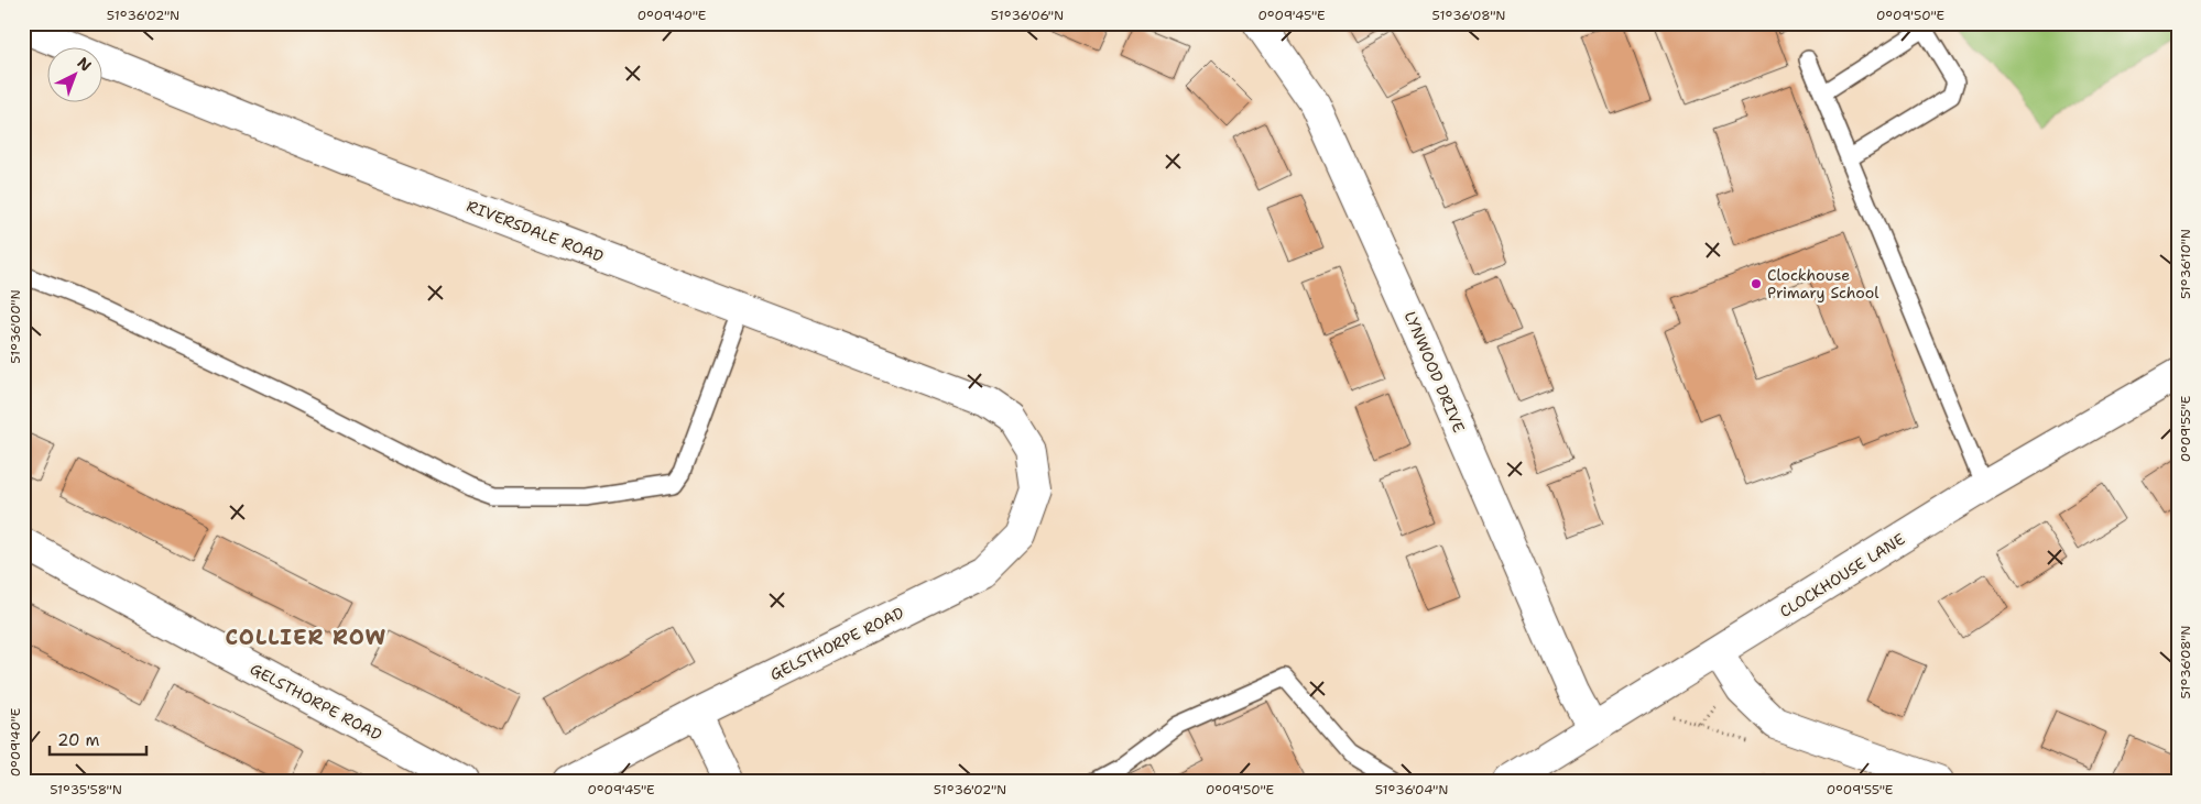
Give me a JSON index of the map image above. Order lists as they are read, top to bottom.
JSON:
{
  "streets": {
    "street": [
      "RIVERSDALE ROAD",
      "LYNWOOD DRIVE",
      "CLOCKHOUSE LANE",
      "GELSTHORPE ROAD"
    ]
  },
  "crossings": [
    ["RIVERSDALE ROAD", "GELSTHORPE ROAD"],
    ["LYNWOOD DRIVE", "CLOCKHOUSE LANE"]
  ],
  "districts": ["COLLIER ROW"],
  "places": ["Clockhouse Primary School"],
  "scale_bar": "20 m",
  "north": "top right",
  "coordinates": [
    "51°36'02\"N",
    "0°09'40\"E",
    "51°36'06\"N",
    "0°09'45\"E",
    "51°36'08\"N",
    "0°09'50\"E",
    "51°36'10\"N",
    "51°36'00\"N",
    "0°09'55\"E",
    "51°35'58\"N",
    "51°36'04\"N"
  ]
}
